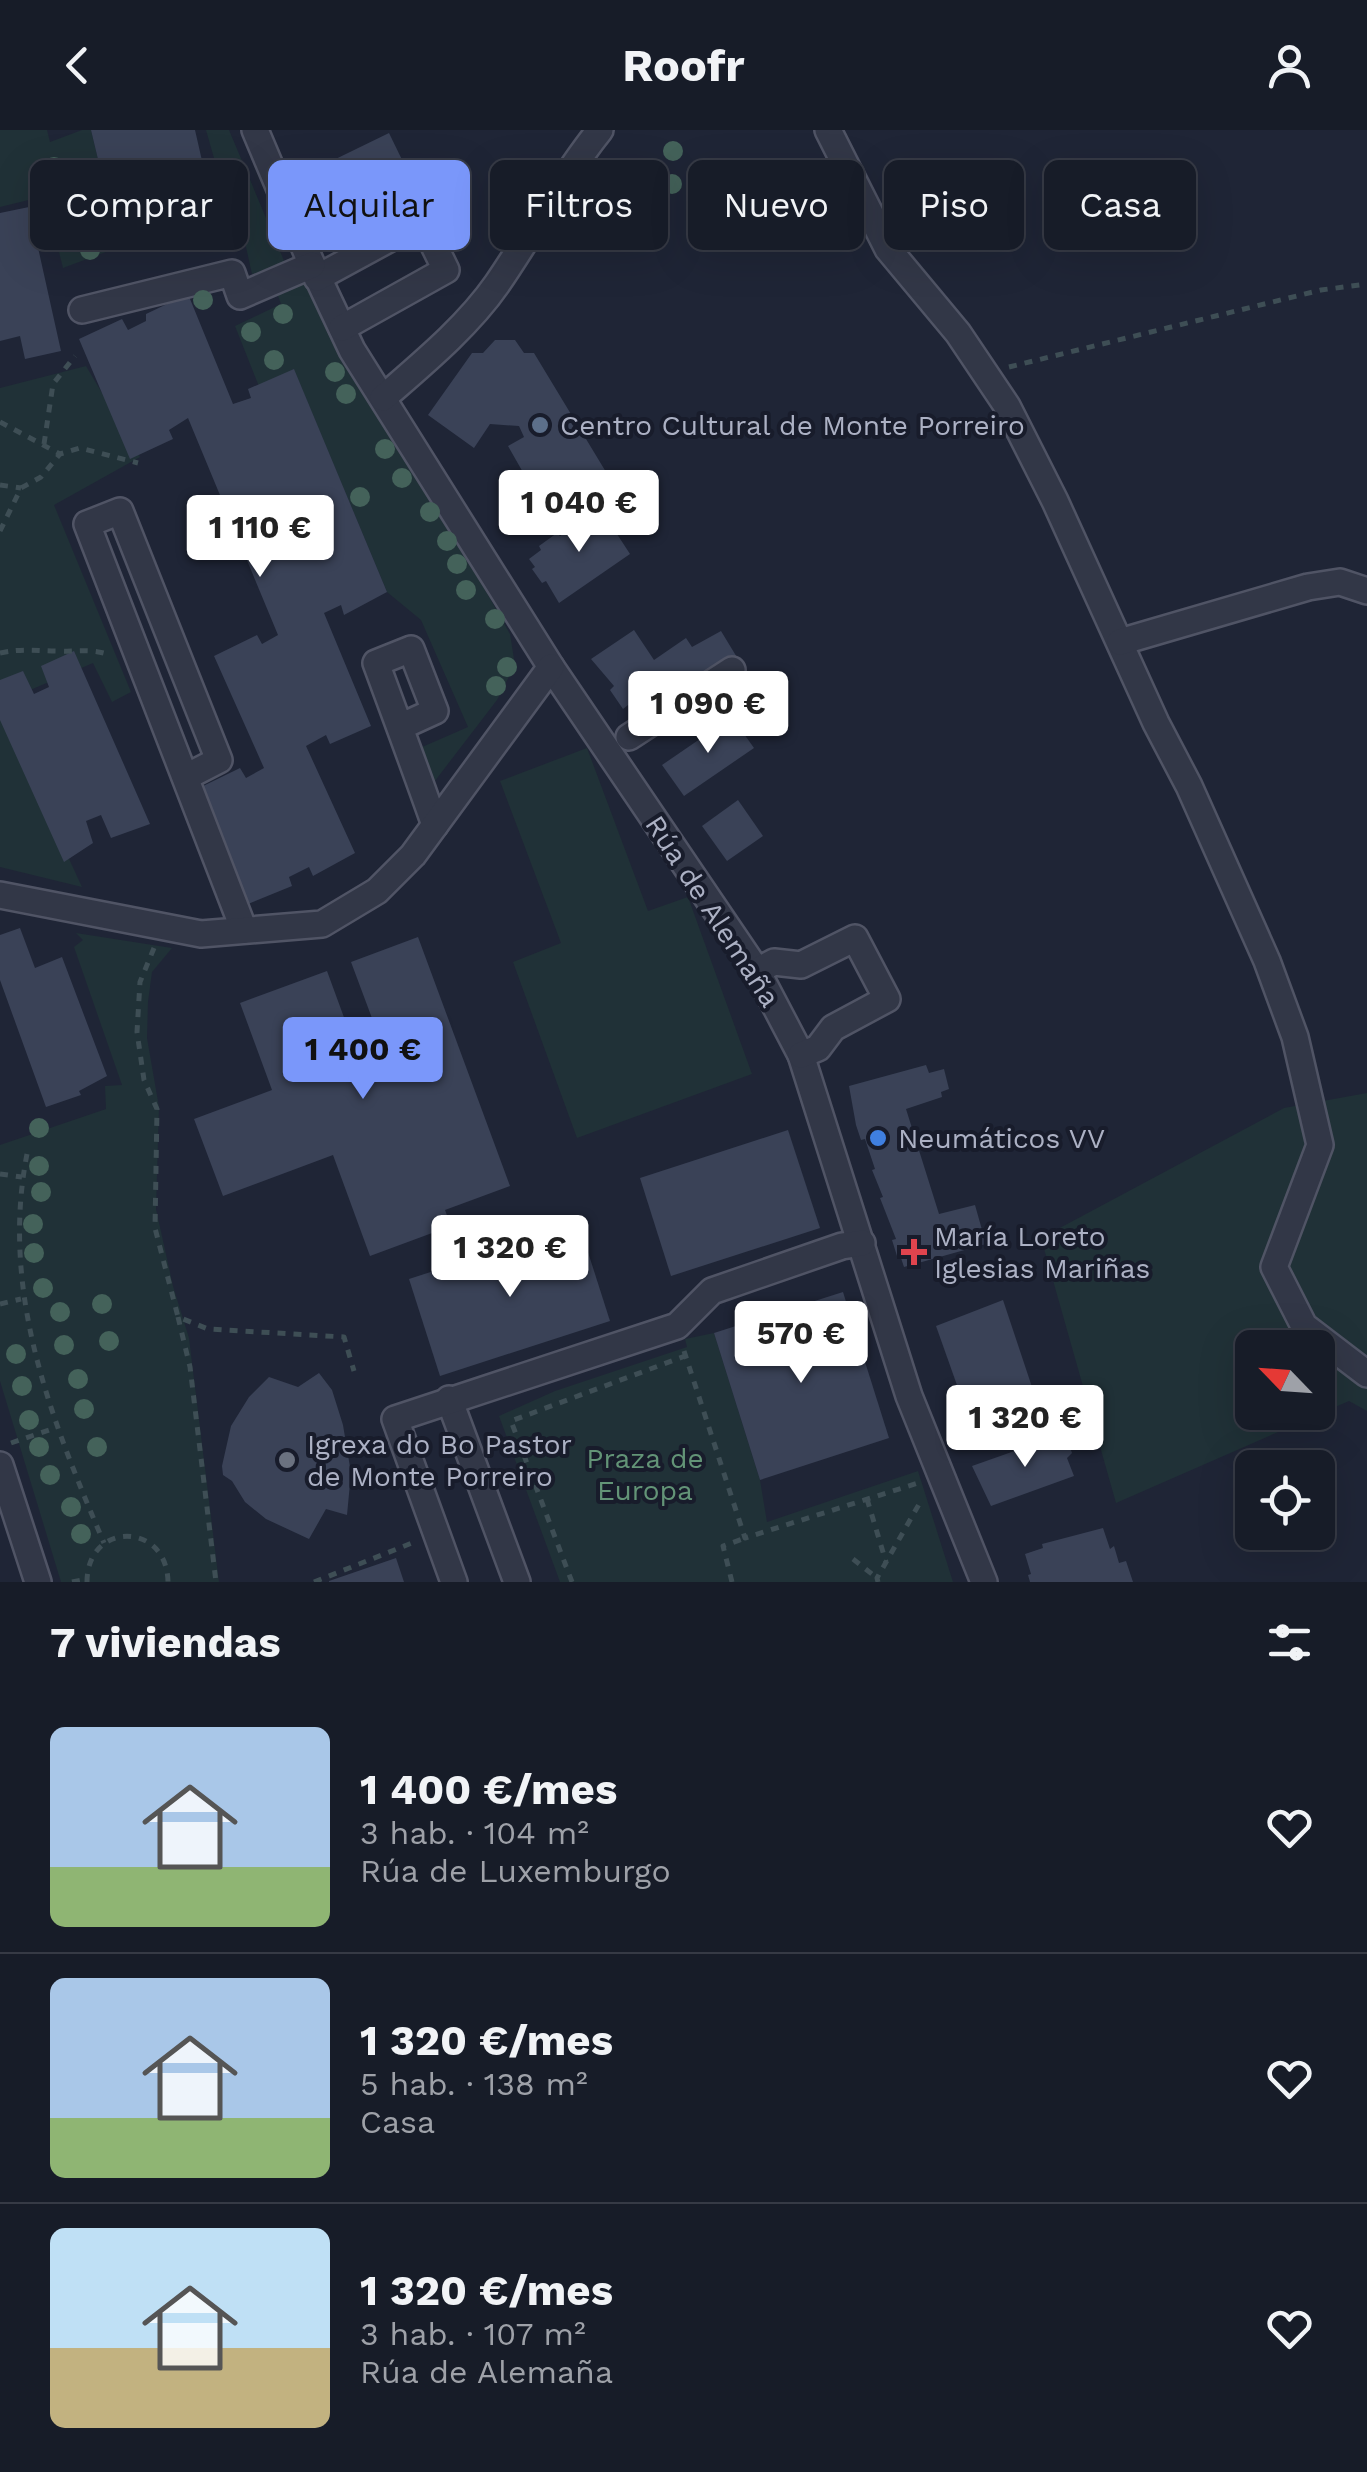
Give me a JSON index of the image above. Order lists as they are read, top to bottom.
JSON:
{
  "streets": {
    "street": ["Rúa de Alemaña"]
  },
  "parks": ["Praza de Europa"],
  "places": {
    "other": ["Centro Cultural de Monte Porreiro", "Neumáticos VV", "Igrexa do Bo Pastor de Monte Porreiro"],
    "health": ["María Loreto Iglesias Mariñas"]
  },
  "north": "top left",
  "page": {
    "header": "Roofr",
    "chip": [
      "Comprar",
      "Alquilar",
      "Filtros",
      "Nuevo",
      "Piso",
      "Casa"
    ],
    "price": [
      "1 040 €",
      "1 110 €",
      "1 090 €",
      "1 400 €",
      "1 320 €",
      "570 €",
      "1 320 €"
    ],
    "heading": "7 viviendas",
    "list": [
      {
        "name": "1 400 €/mes",
        "note": "3 hab. · 104 m² · Rúa de Luxemburgo"
      },
      {
        "name": "1 320 €/mes",
        "note": "5 hab. · 138 m² · Casa"
      },
      {
        "name": "1 320 €/mes",
        "note": "3 hab. · 107 m² · Rúa de Alemaña"
      }
    ]
  }
}
